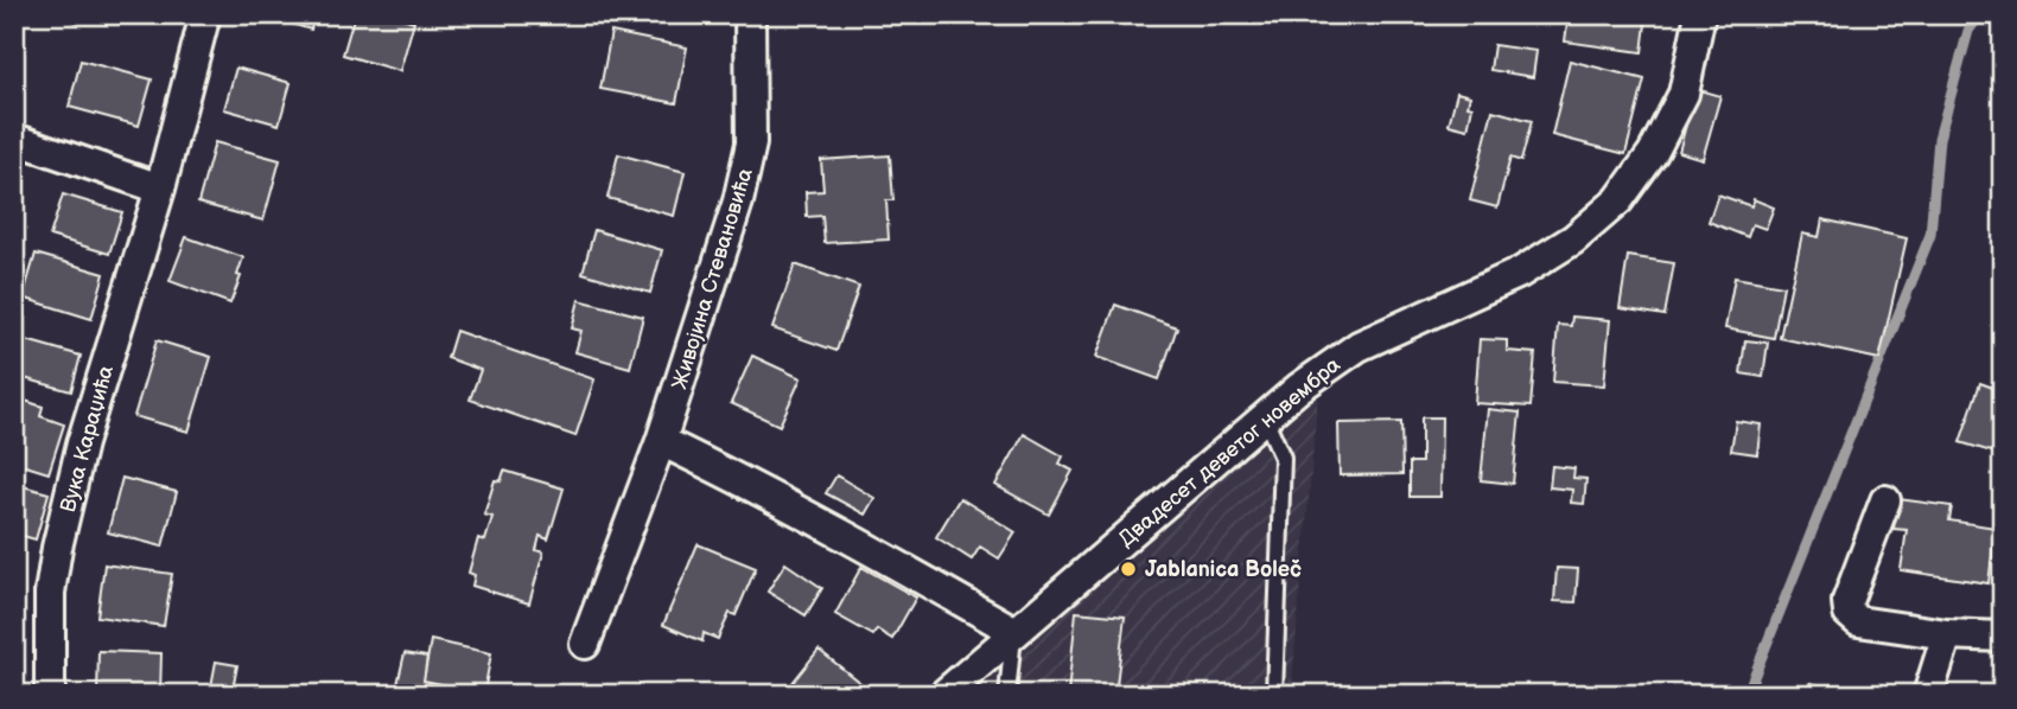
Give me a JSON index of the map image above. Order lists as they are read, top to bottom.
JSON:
{
  "streets": {
    "street": ["Живојина Стевановића", "Вука Караџића", "Двадесет деветог новембра"]
  },
  "places": ["Jablanica Boleč"]
}
